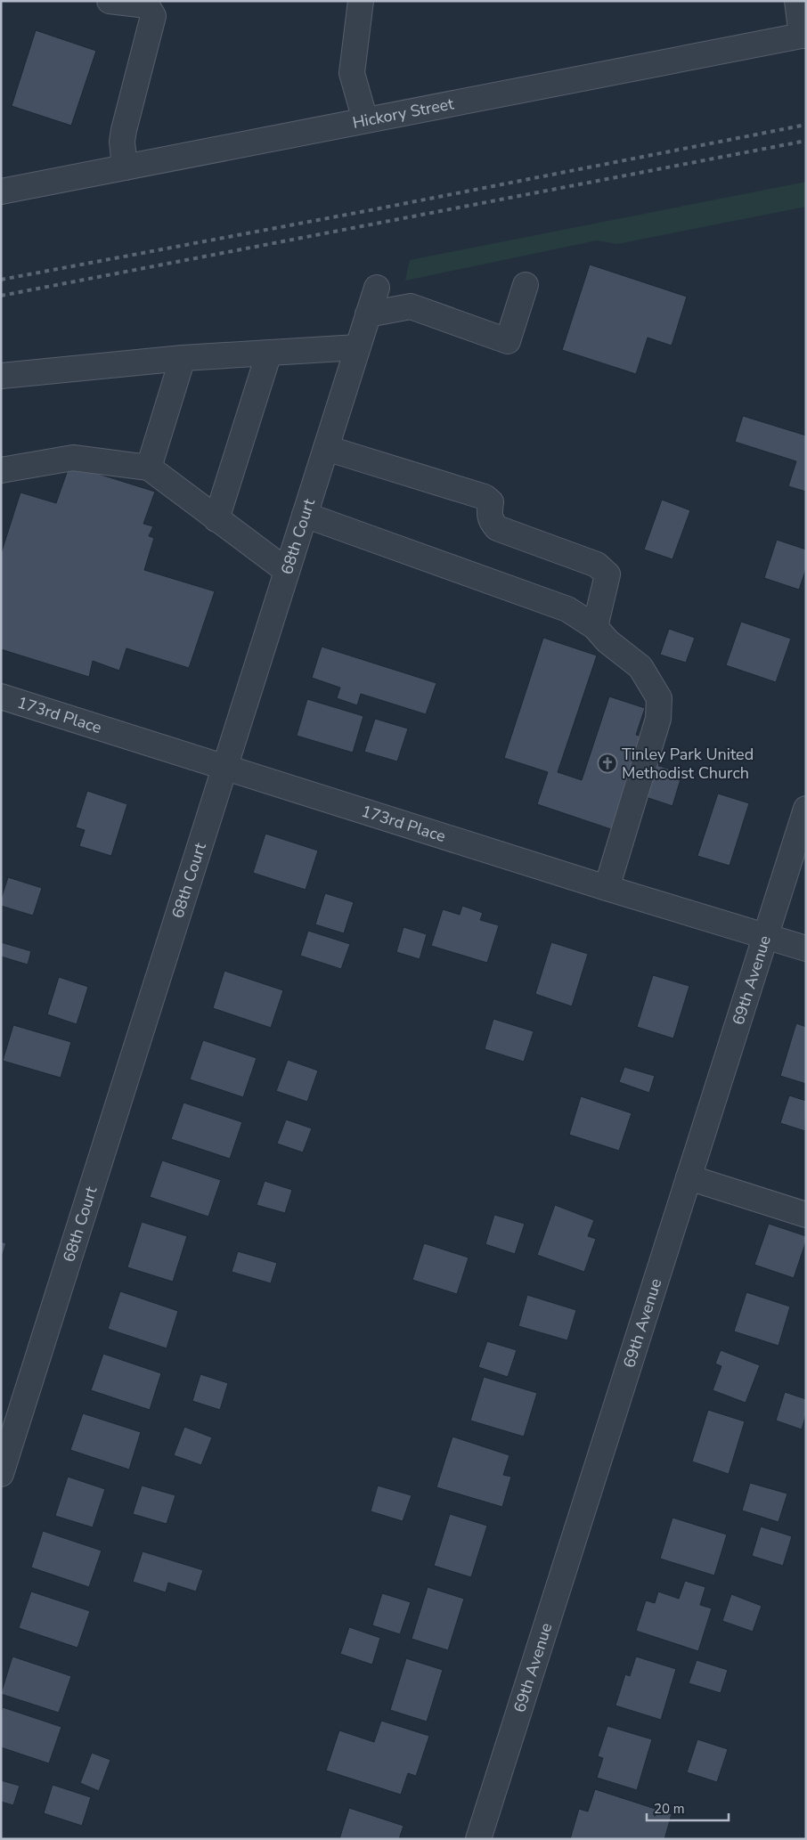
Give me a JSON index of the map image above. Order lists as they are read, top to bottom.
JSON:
{
  "streets": {
    "street": [
      "Hickory Street",
      "68th Court",
      "173rd Place",
      "69th Avenue"
    ]
  },
  "crossings": [
    ["68th Court", "173rd Place"],
    ["173rd Place", "69th Avenue"]
  ],
  "places": {
    "church": ["Tinley Park United Methodist Church"]
  },
  "scale_bar": "20 m"
}
